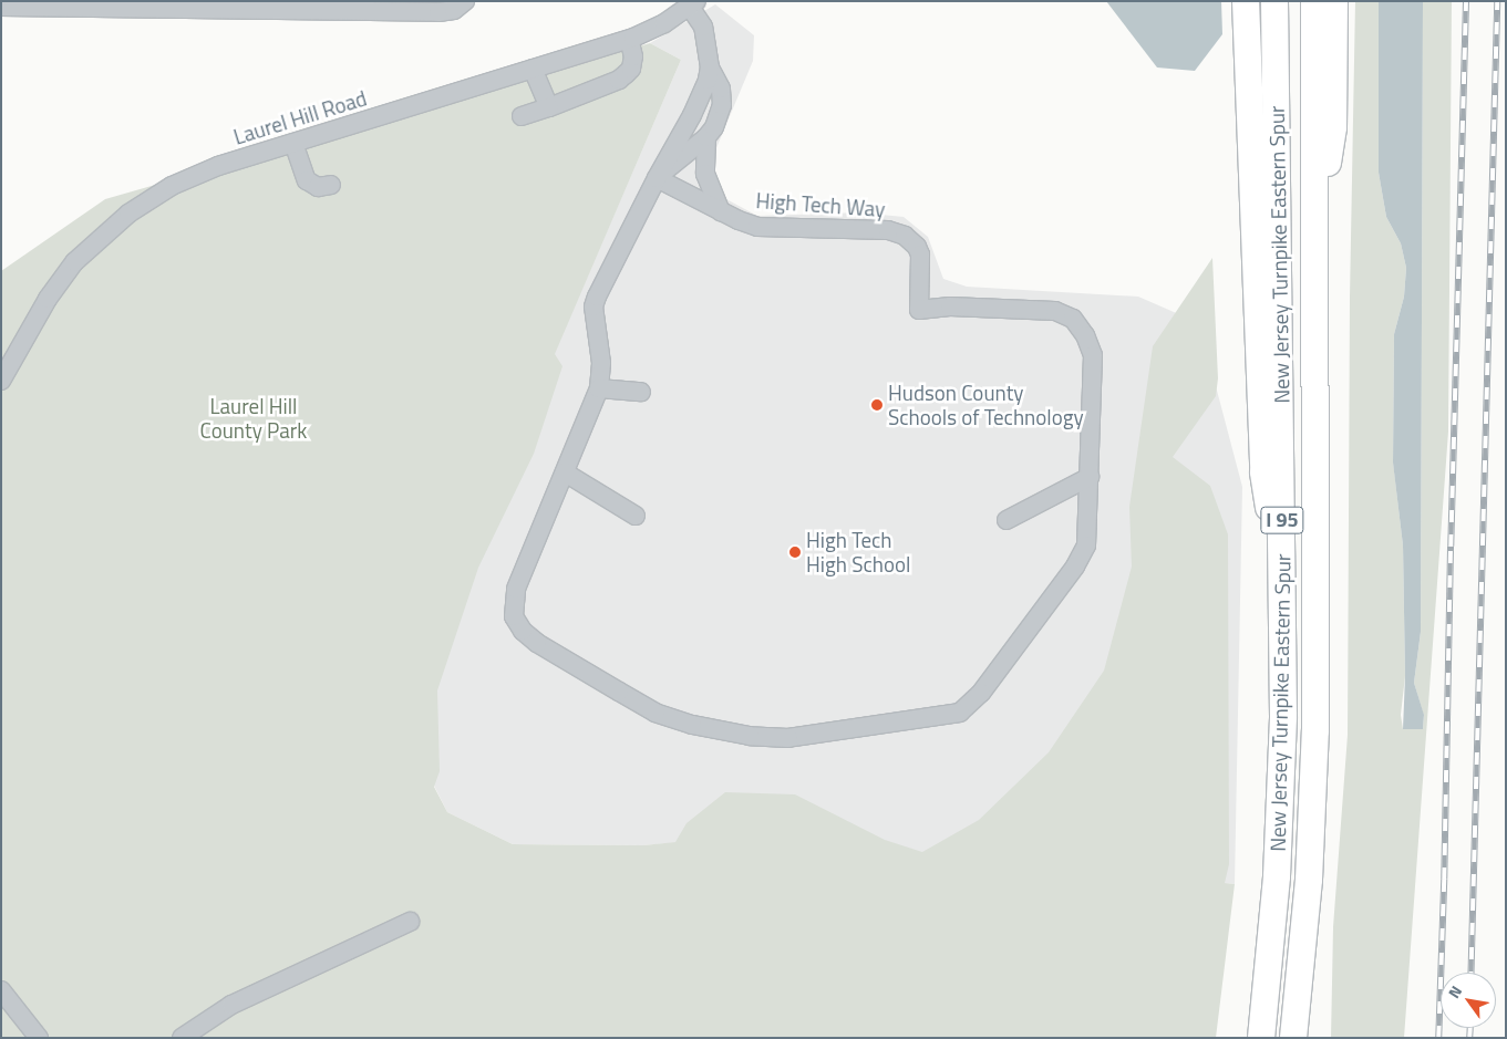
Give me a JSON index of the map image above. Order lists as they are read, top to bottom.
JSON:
{
  "streets": {
    "highway": ["New Jersey Turnpike Eastern Spur", "I 95"],
    "street": ["Laurel Hill Road", "High Tech Way"]
  },
  "parks": ["Laurel Hill County Park"],
  "places": ["Hudson County Schools of Technology", "High Tech High School"],
  "north": "top left"
}
